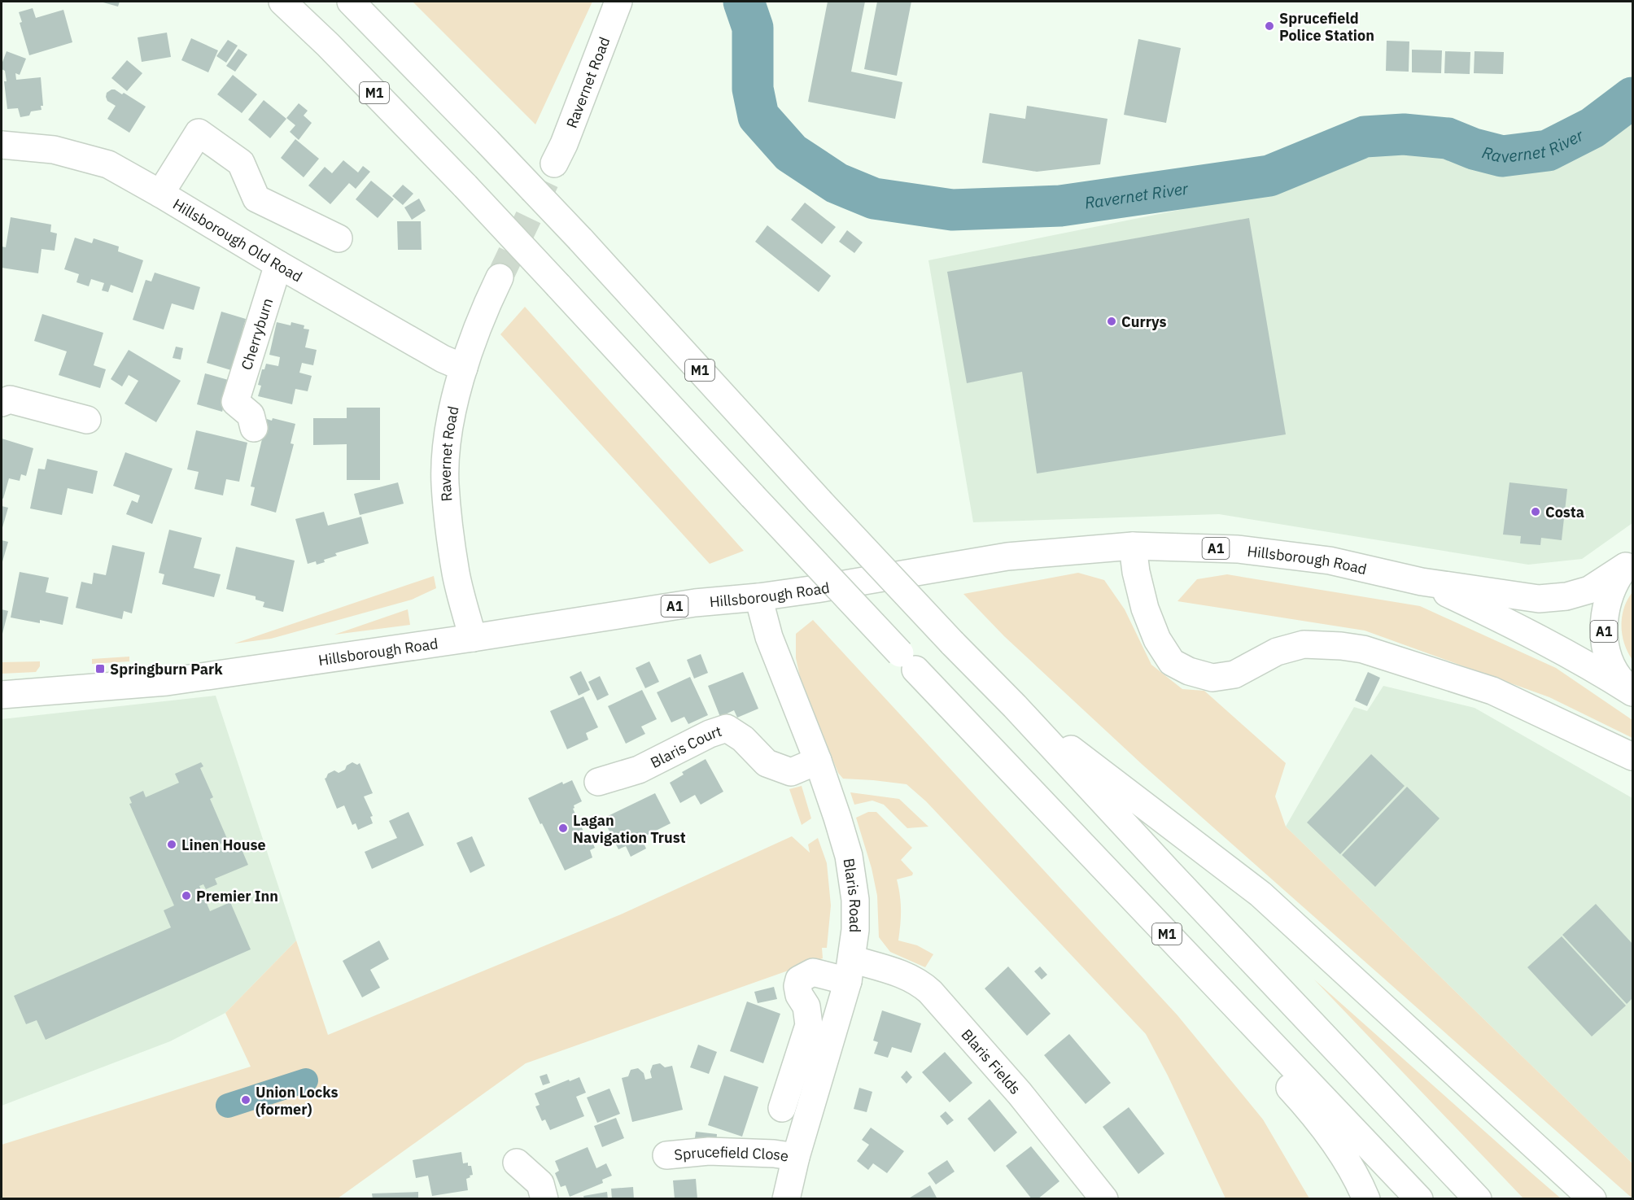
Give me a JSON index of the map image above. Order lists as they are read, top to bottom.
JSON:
{
  "streets": {
    "main road": [
      "Ravernet Road",
      "M1",
      "Hillsborough Old Road",
      "Cherryburn",
      "A1",
      "Hillsborough Road",
      "Blaris Court",
      "Blaris Road",
      "Blaris Fields",
      "Sprucefield Close"
    ]
  },
  "crossings": [
    ["Ravernet Road", "Hillsborough Old Road"],
    ["Ravernet Road", "Hillsborough Road"],
    ["Hillsborough Old Road", "Cherryburn"],
    ["A1", "Hillsborough Road"],
    ["Hillsborough Road", "Blaris Road"],
    ["Blaris Court", "Blaris Road"],
    ["Blaris Road", "Blaris Fields"],
    ["Blaris Road", "Sprucefield Close"]
  ],
  "water": ["Ravernet River"],
  "places": {
    "other": [
      "Sprucefield Police Station",
      "Currys",
      "Costa",
      "Lagan Navigation Trust",
      "Linen House",
      "Premier Inn",
      "Union Locks (former)"
    ],
    "transit": ["Springburn Park"]
  }
}
